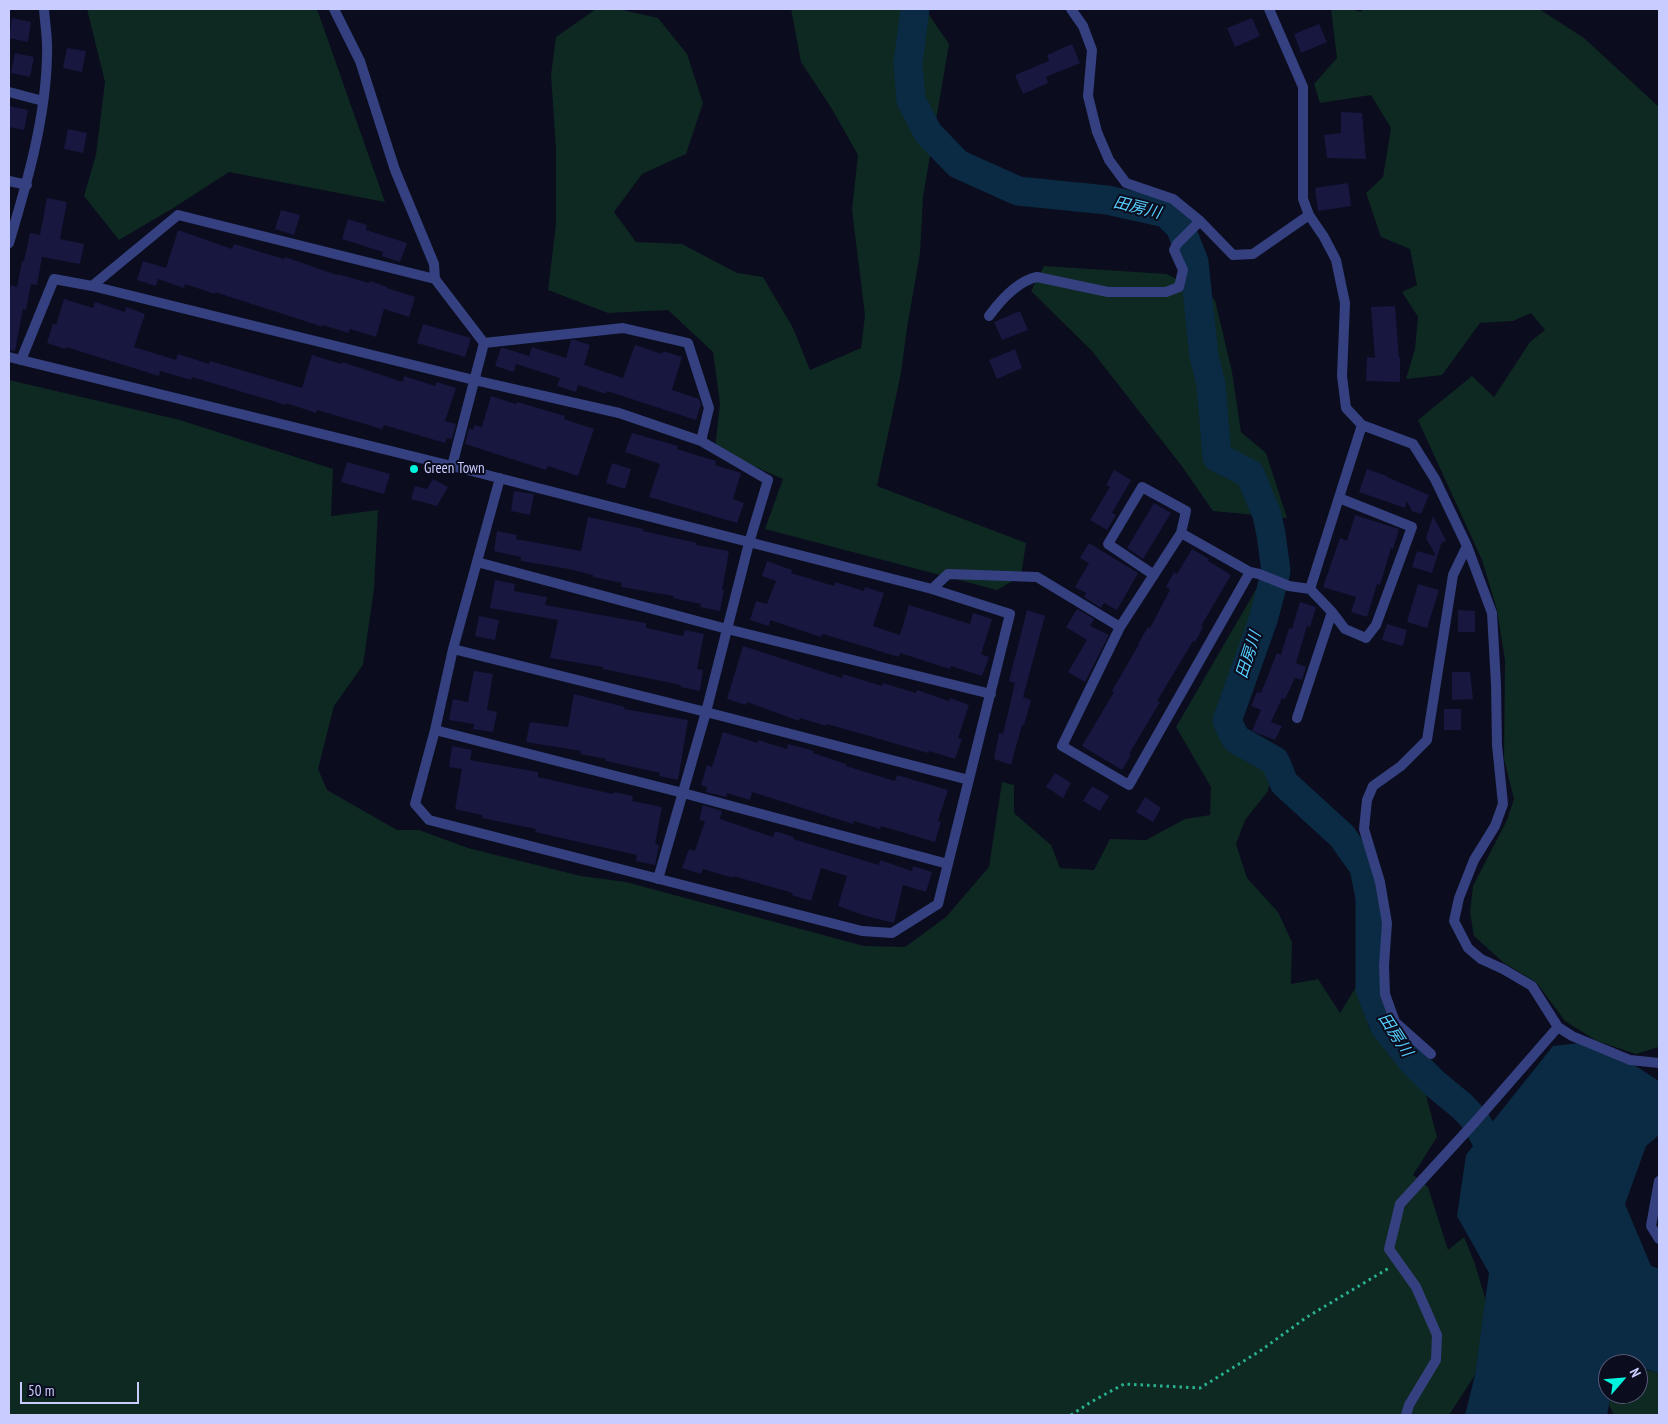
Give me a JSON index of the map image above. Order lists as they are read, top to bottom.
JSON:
{
  "water": ["田房川"],
  "places": ["Green Town"],
  "scale_bar": "50 m",
  "north": "top right"
}
